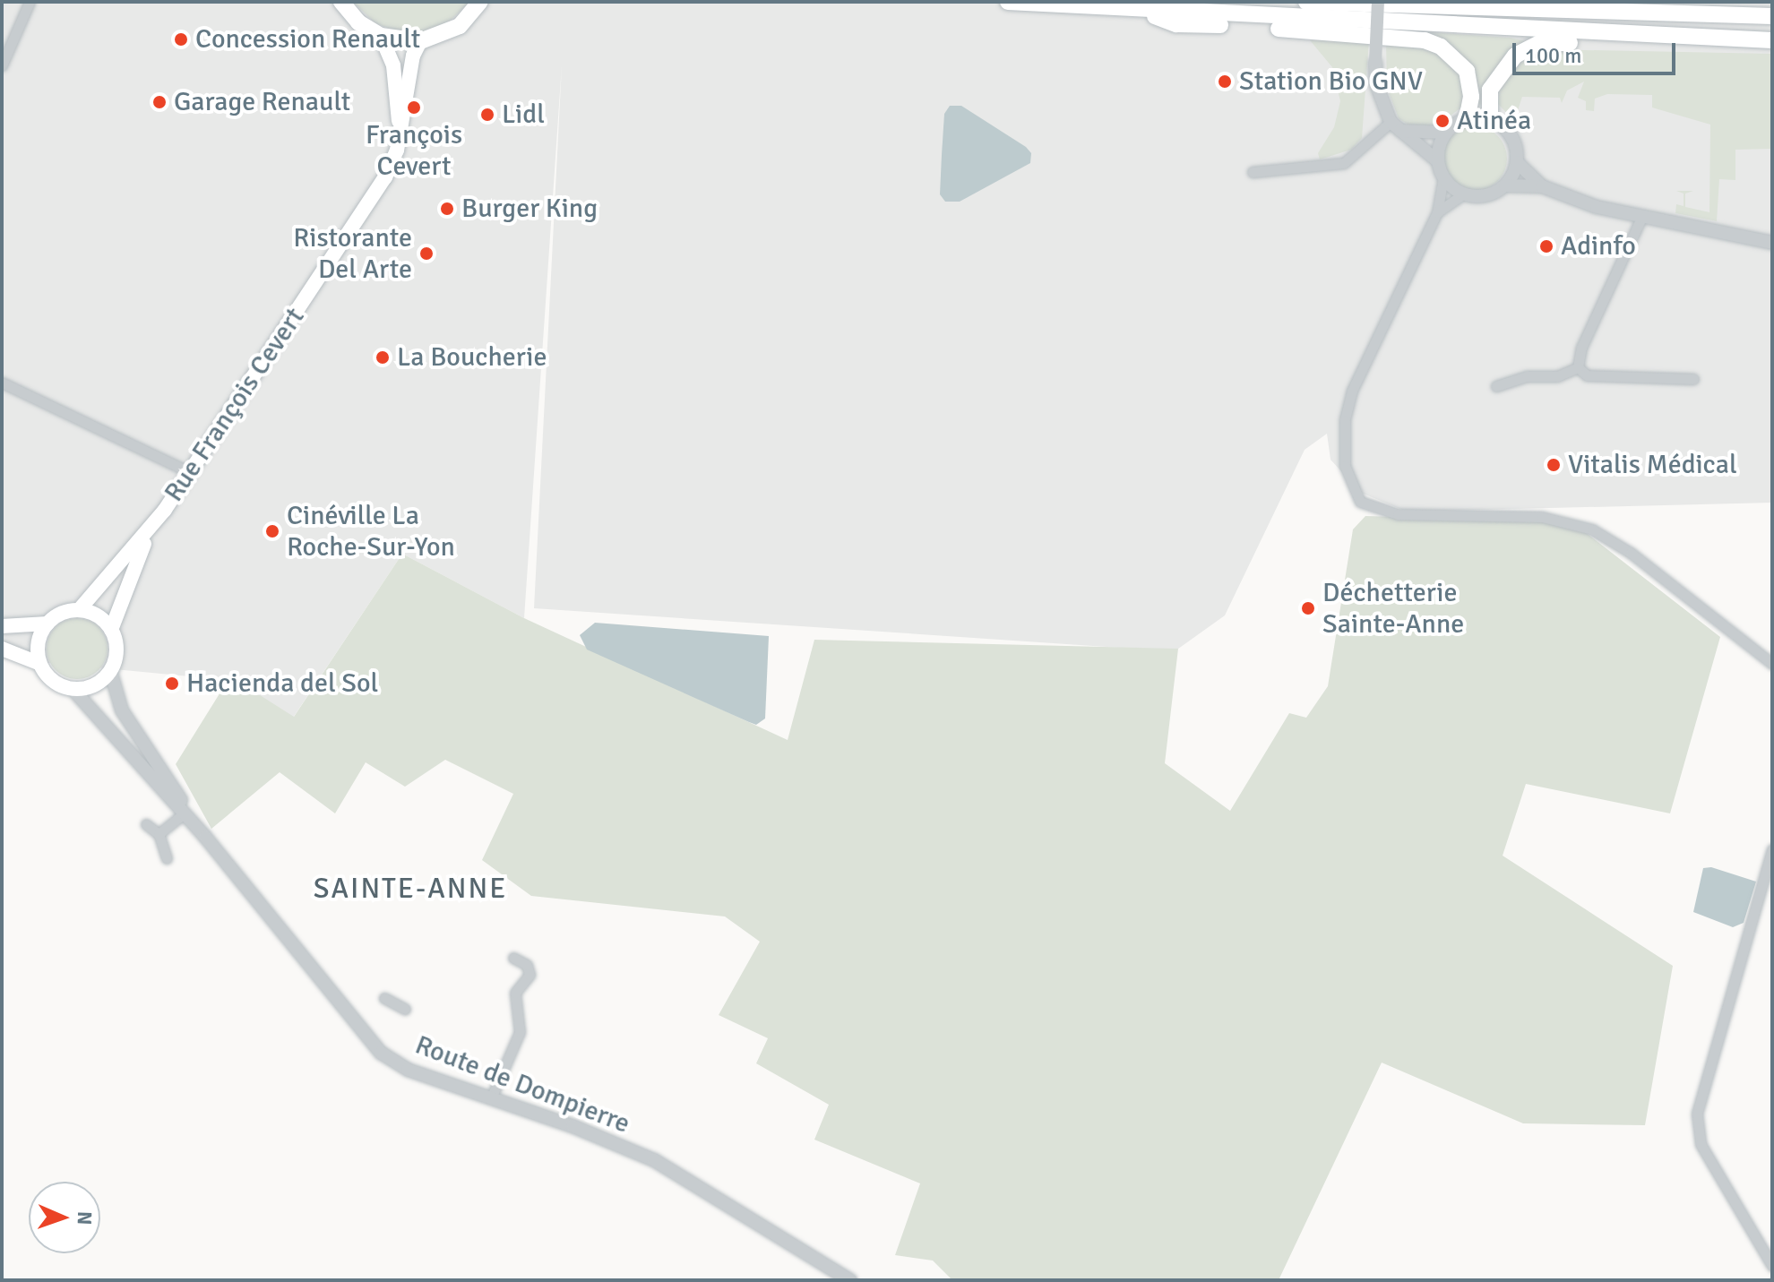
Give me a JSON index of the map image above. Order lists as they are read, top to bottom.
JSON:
{
  "streets": {
    "main road": ["Rue François Cevert"],
    "street": ["Route de Dompierre"]
  },
  "crossings": [
    ["Rue François Cevert", "Route de Dompierre"]
  ],
  "districts": ["SAINTE-ANNE"],
  "places": [
    "Concession Renault",
    "Station Bio GNV",
    "Garage Renault",
    "François Cevert",
    "Lidl",
    "Atinéa",
    "Burger King",
    "Adinfo",
    "Ristorante Del Arte",
    "La Boucherie",
    "Vitalis Médical",
    "Cinéville La Roche-Sur-Yon",
    "Déchetterie Sainte-Anne",
    "Hacienda del Sol"
  ],
  "scale_bar": "100 m",
  "north": "right"
}
